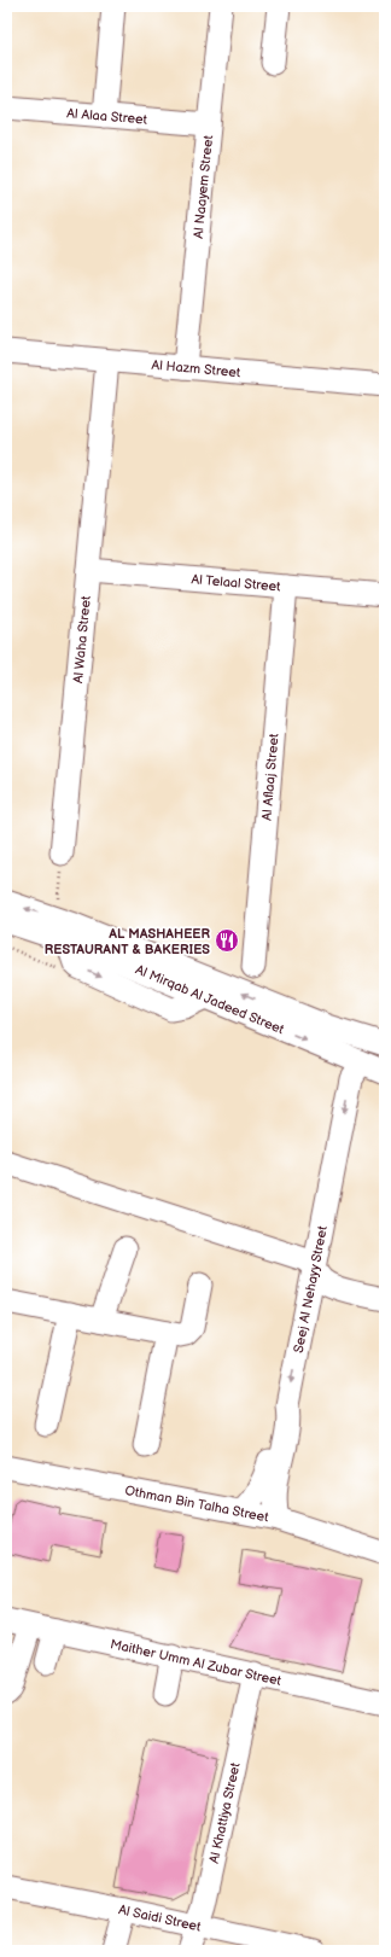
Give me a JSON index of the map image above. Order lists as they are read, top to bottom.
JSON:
{
  "streets": {
    "street": [
      "Al Alaa Street",
      "Al Naayem Street",
      "Al Hazm Street",
      "Al Telaal Street",
      "Al Waha Street",
      "Al Aflaaj Street",
      "Al Mirqab Al Jadeed Street",
      "Seej Al Nehayy Street",
      "Othman Bin Talha Street",
      "Maither Umm Al Zubar Street",
      "Al Khattiya Street",
      "Al Saidi Street"
    ]
  },
  "crossings": [
    ["Al Alaa Street", "Al Naayem Street"],
    ["Al Naayem Street", "Al Hazm Street"],
    ["Al Hazm Street", "Al Waha Street"],
    ["Al Telaal Street", "Al Waha Street"],
    ["Al Telaal Street", "Al Aflaaj Street"],
    ["Al Mirqab Al Jadeed Street", "Seej Al Nehayy Street"],
    ["Seej Al Nehayy Street", "Othman Bin Talha Street"],
    ["Maither Umm Al Zubar Street", "Al Khattiya Street"],
    ["Al Khattiya Street", "Al Saidi Street"]
  ],
  "places": {
    "restaurant": ["AL MASHAHEER RESTAURANT & BAKERIES"]
  }
}
